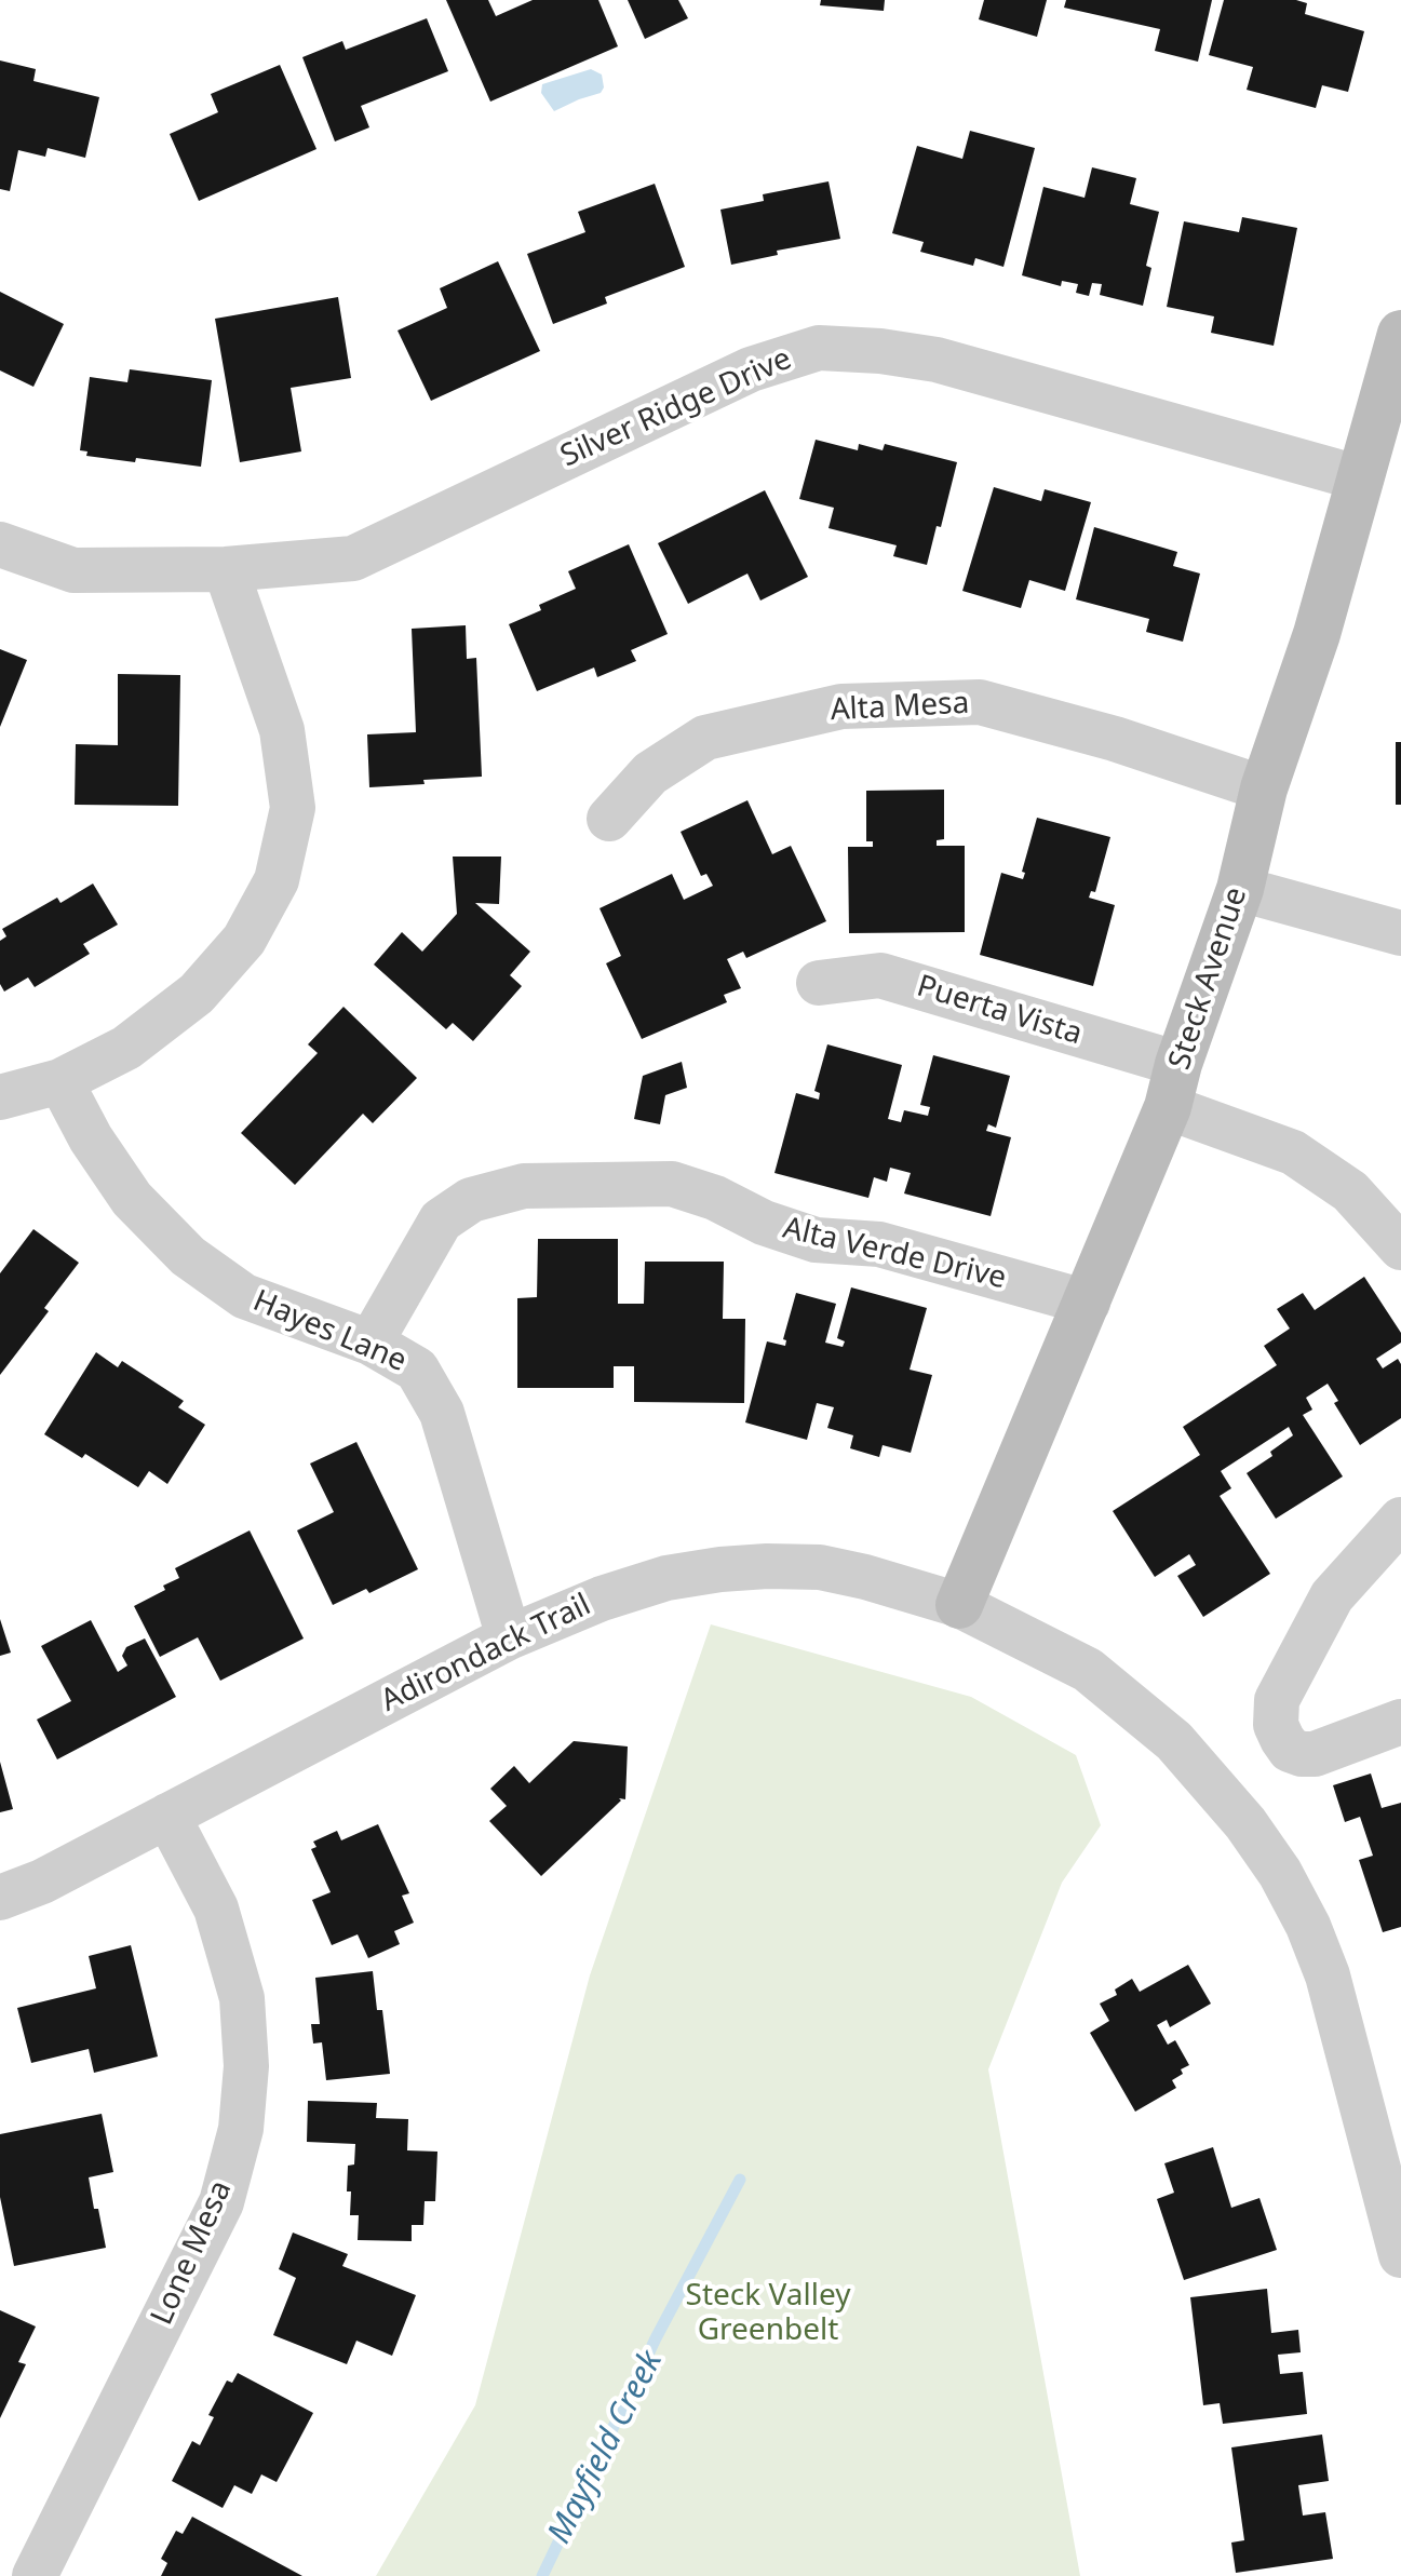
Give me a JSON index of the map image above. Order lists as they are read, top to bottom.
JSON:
{
  "streets": {
    "street": [
      "Silver Ridge Drive",
      "Alta Mesa",
      "Steck Avenue",
      "Puerta Vista",
      "Alta Verde Drive",
      "Hayes Lane",
      "Adirondack Trail",
      "Lone Mesa"
    ]
  },
  "crossings": [
    ["Silver Ridge Drive", "Steck Avenue"],
    ["Alta Mesa", "Steck Avenue"],
    ["Steck Avenue", "Puerta Vista"],
    ["Steck Avenue", "Alta Verde Drive"],
    ["Steck Avenue", "Adirondack Trail"],
    ["Alta Verde Drive", "Hayes Lane"],
    ["Hayes Lane", "Adirondack Trail"],
    ["Adirondack Trail", "Lone Mesa"]
  ],
  "water": ["Mayfield Creek"],
  "parks": ["Steck Valley Greenbelt"]
}
